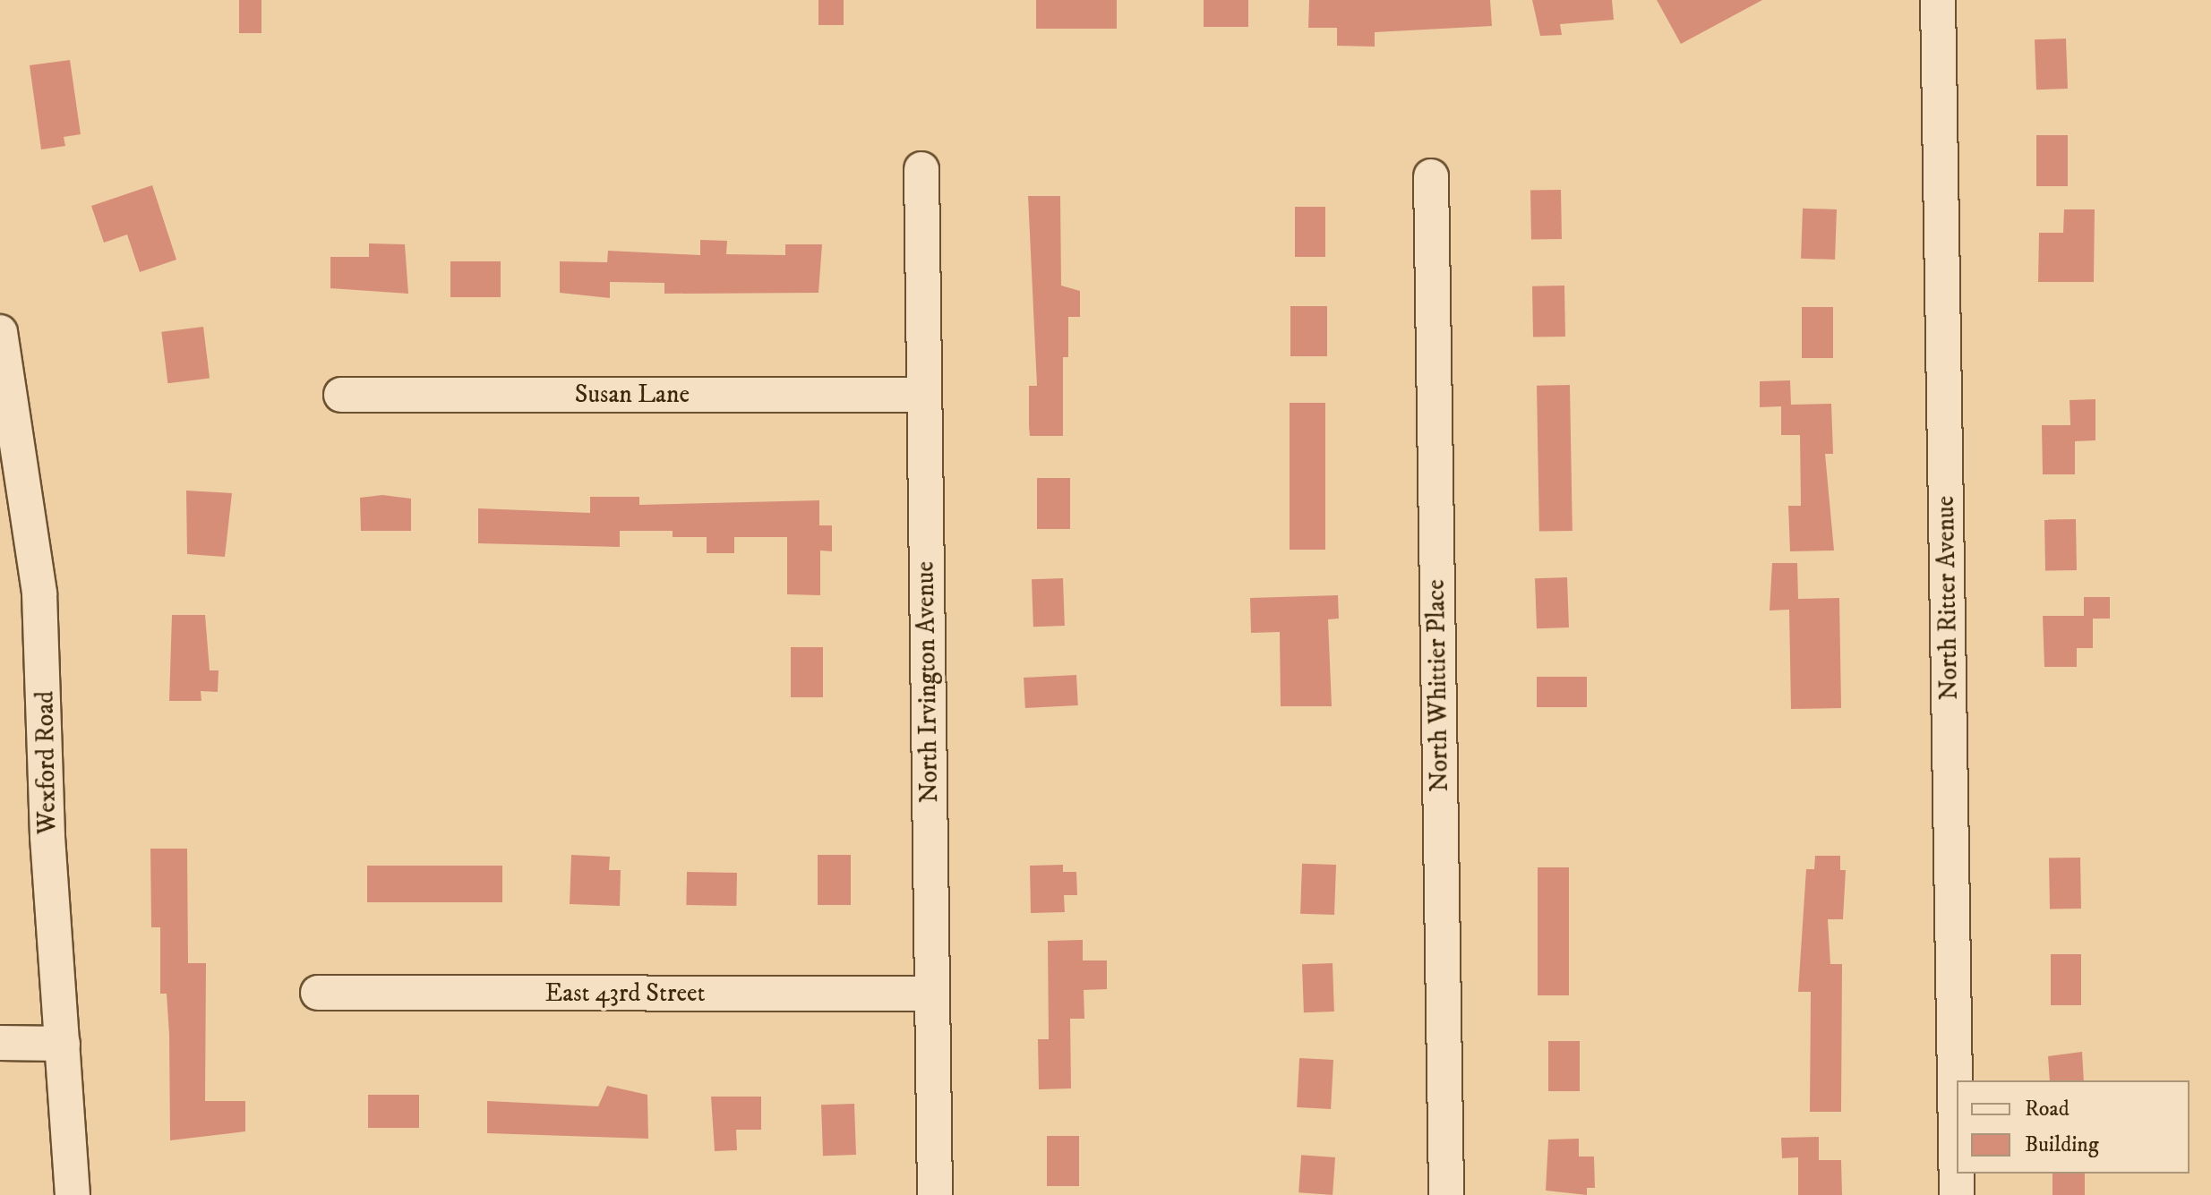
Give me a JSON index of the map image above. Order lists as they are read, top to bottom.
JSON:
{
  "streets": {
    "street": [
      "Susan Lane",
      "North Ritter Avenue",
      "North Irvington Avenue",
      "North Whittier Place",
      "Wexford Road",
      "East 43rd Street"
    ]
  },
  "crossings": [
    ["Susan Lane", "North Irvington Avenue"],
    ["North Irvington Avenue", "East 43rd Street"]
  ],
  "legend": ["Road", "Building"]
}
